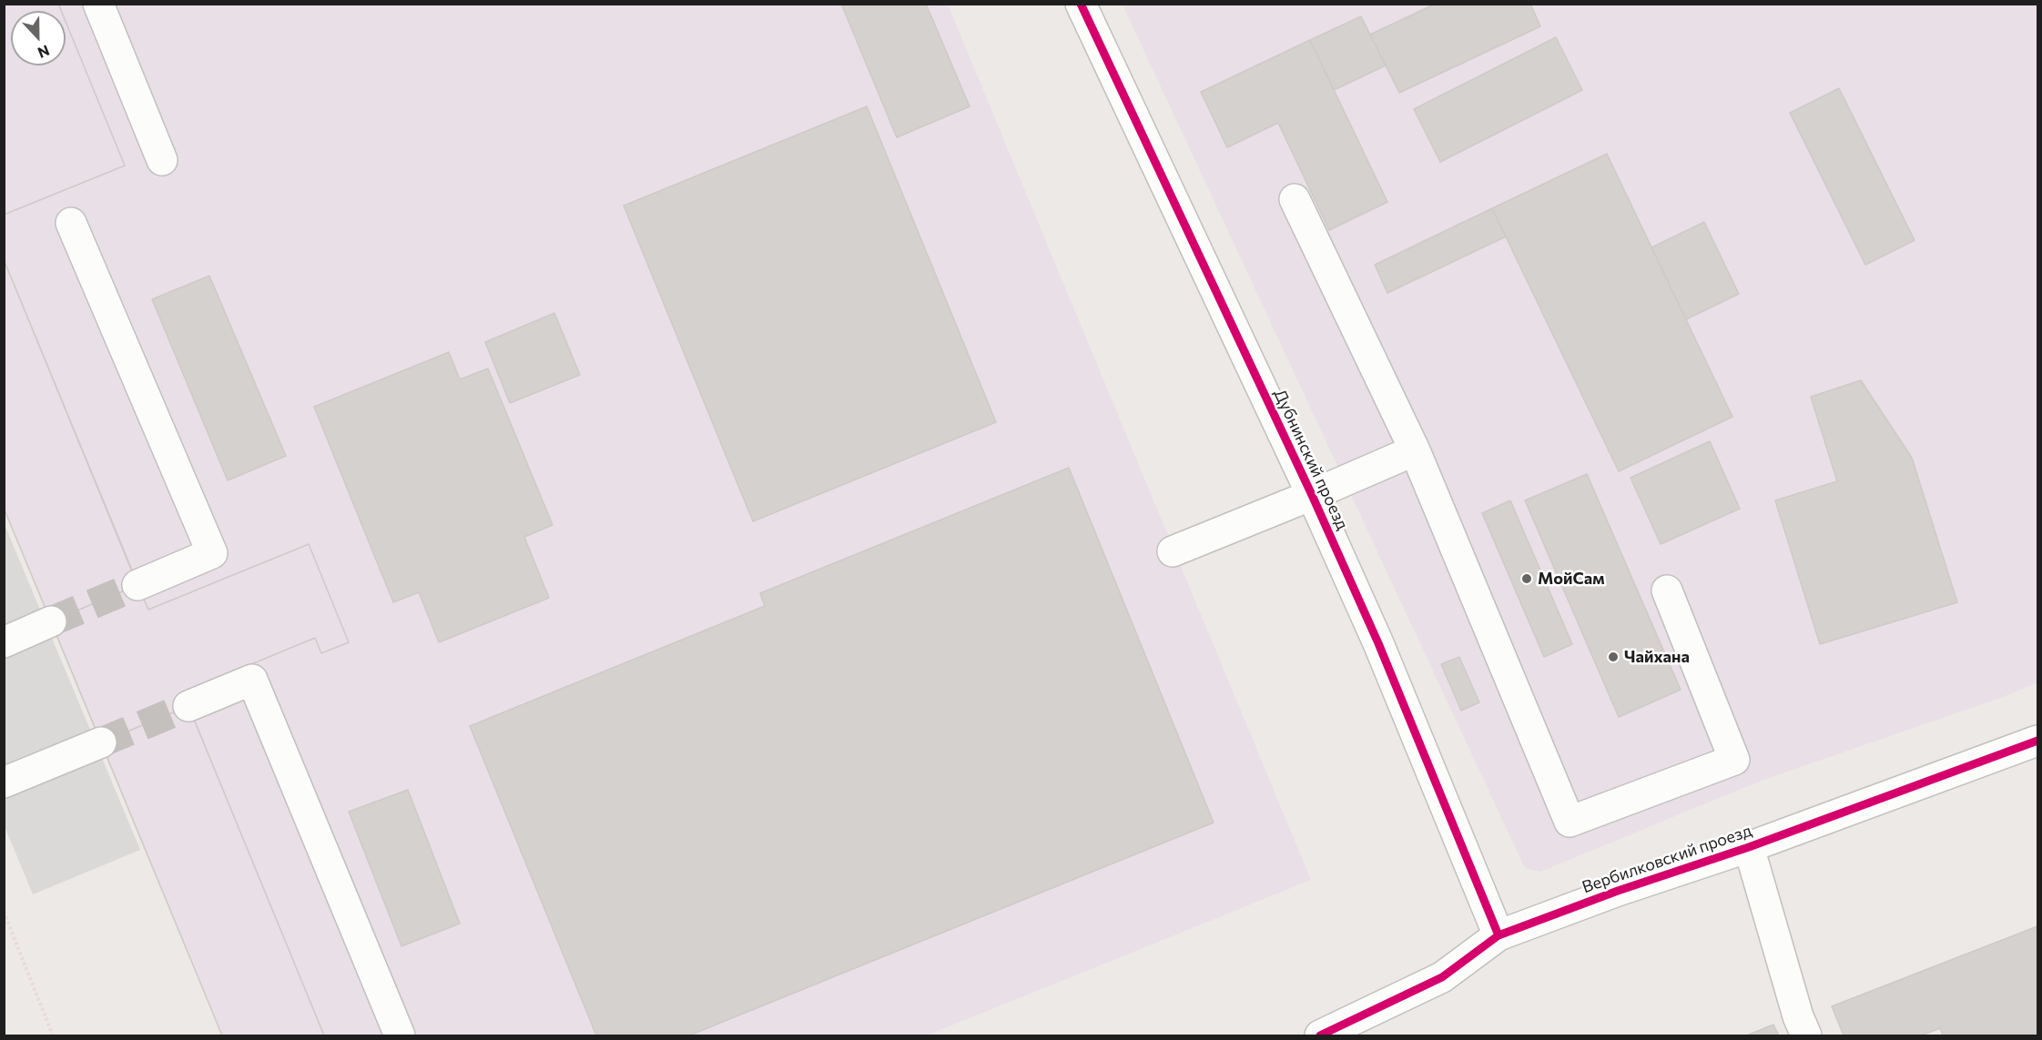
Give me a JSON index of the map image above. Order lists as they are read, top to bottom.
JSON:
{
  "streets": {
    "street": ["Дубнинский проезд", "Вербилковский проезд"]
  },
  "crossings": [
    ["Дубнинский проезд", "Вербилковский проезд"]
  ],
  "places": ["МойСам", "Чайхана"],
  "north": "bottom"
}
